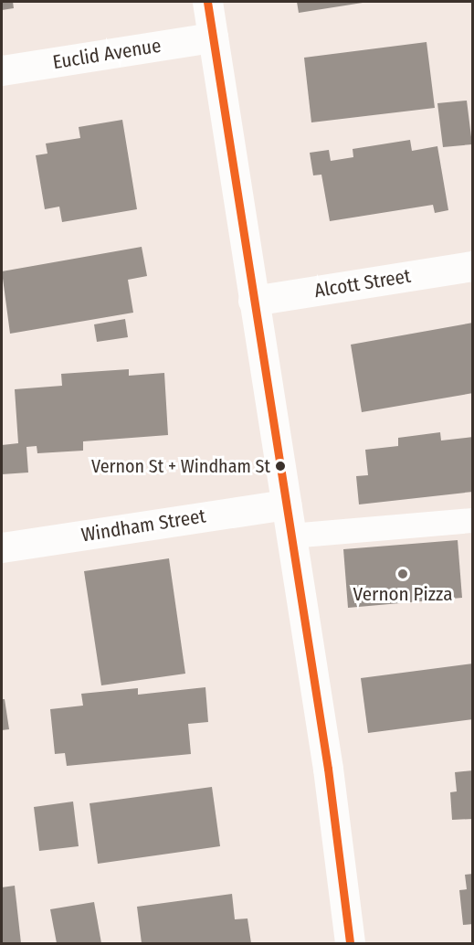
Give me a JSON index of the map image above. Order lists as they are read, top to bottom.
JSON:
{
  "streets": {
    "street": ["Euclid Avenue", "Alcott Street", "Windham Street"]
  },
  "places": ["Vernon St + Windham St", "Vernon Pizza"]
}
